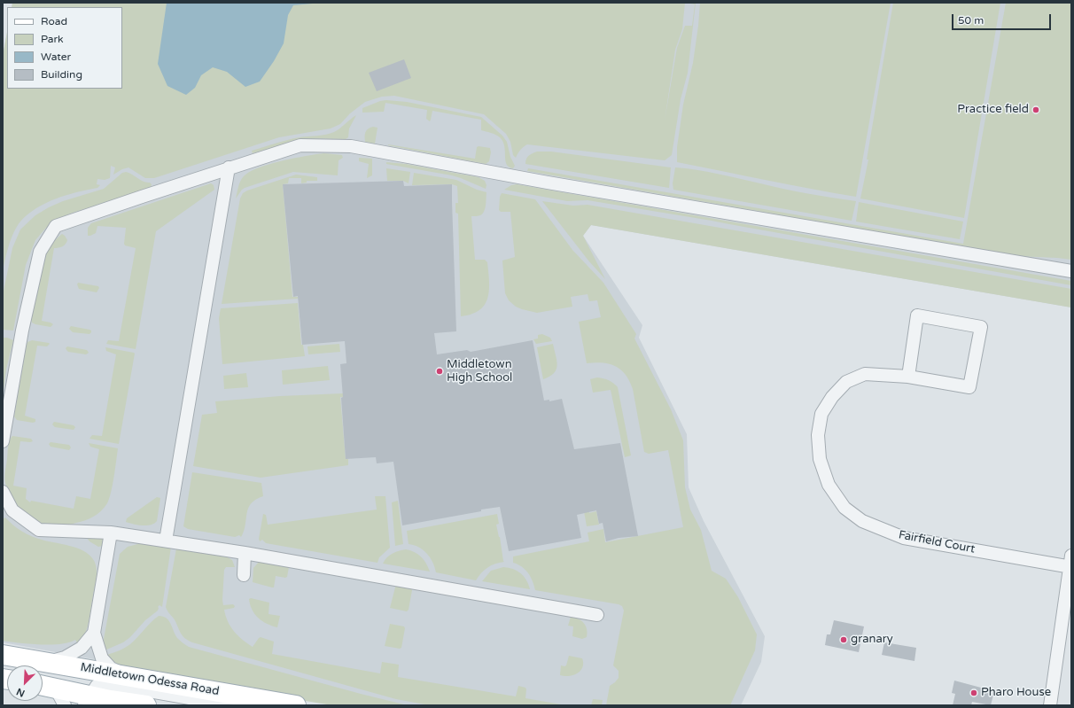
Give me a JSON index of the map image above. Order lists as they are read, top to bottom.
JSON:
{
  "streets": {
    "main road": ["Middletown Odessa Road"],
    "street": ["Fairfield Court"]
  },
  "places": [
    "Practice field",
    "Middletown High School",
    "granary",
    "Pharo House"
  ],
  "legend": [
    "Road",
    "Park",
    "Water",
    "Building"
  ],
  "scale_bar": "50 m",
  "north": "bottom left"
}
